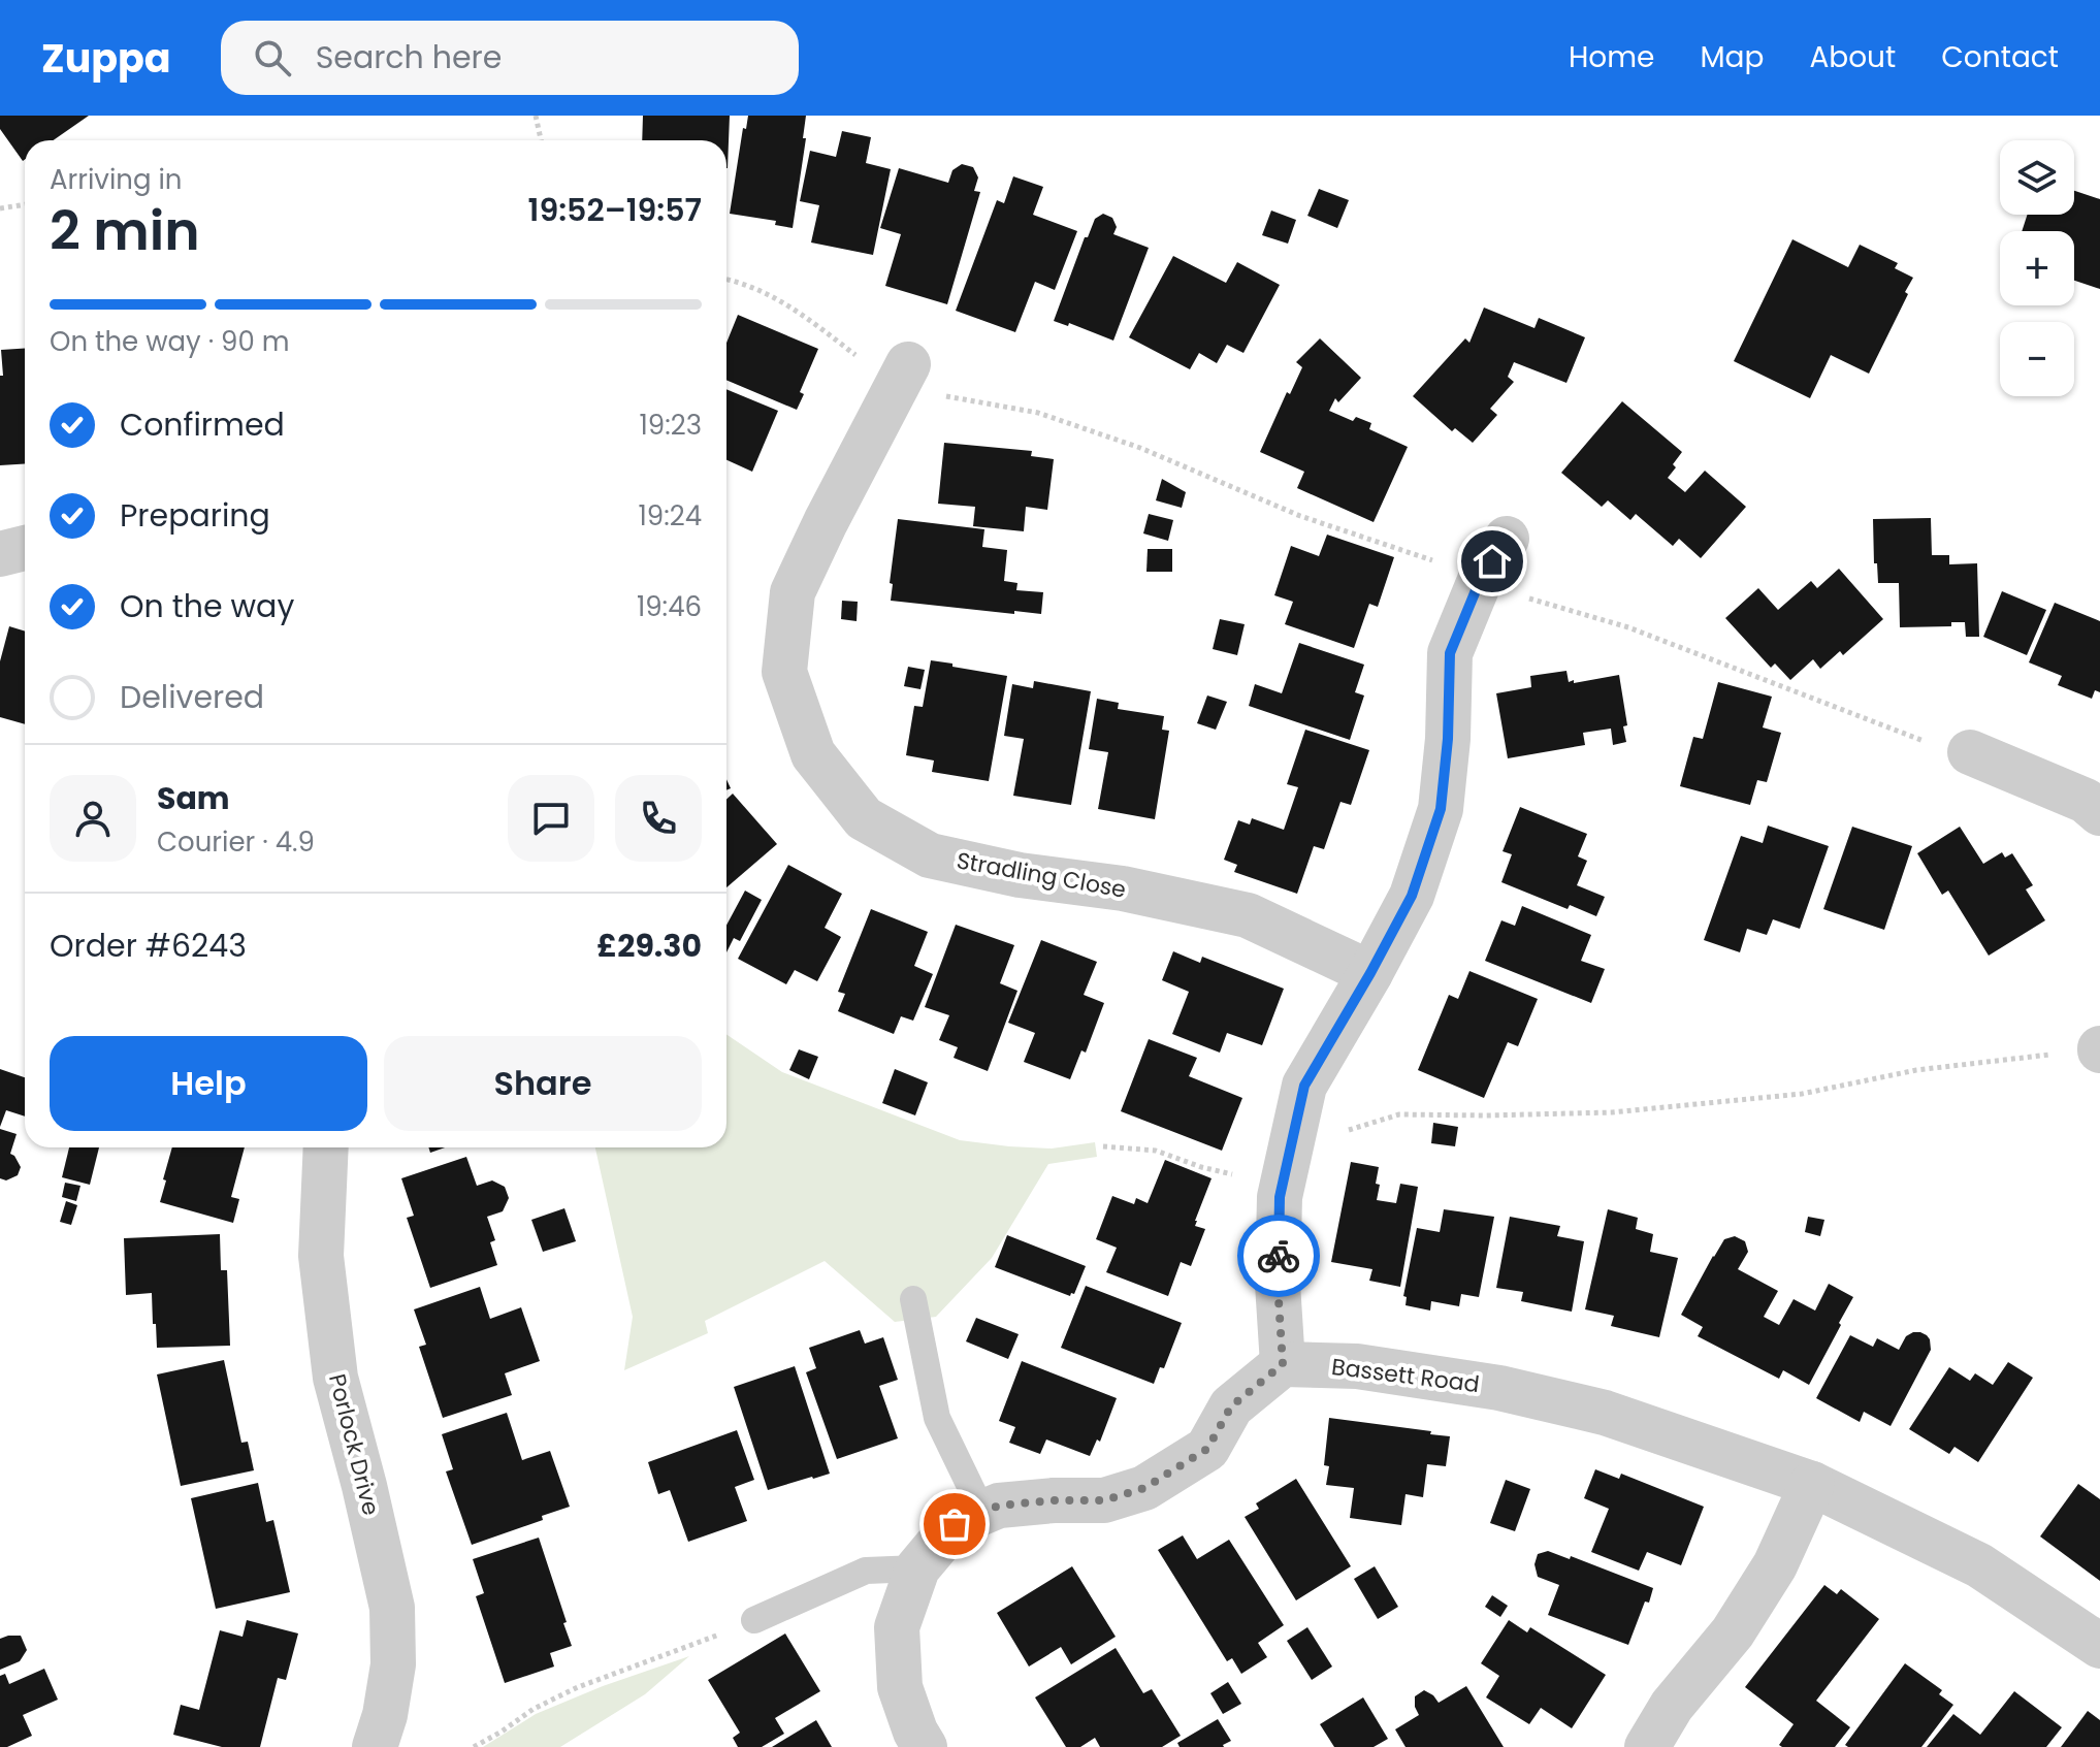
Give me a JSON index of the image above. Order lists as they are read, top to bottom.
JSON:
{
  "streets": {
    "street": ["Stradling Close", "Bassett Road", "Porlock Drive"]
  },
  "page": {
    "header": "Zuppa",
    "search": "Search here",
    "nav": [
      "Home",
      "Map",
      "About",
      "Contact"
    ],
    "map_buttons": ["+", "−"],
    "heading": ["2 min", "Arriving in", "19:52–19:57"],
    "panel": [
      "Sam",
      "Courier · 4.9",
      "Order #6243",
      "£29.30"
    ],
    "bar": "On the way · 90 m",
    "list": [
      ["Confirmed", "19:23"],
      ["Preparing", "19:24"],
      ["On the way", "19:46"],
      "Delivered"
    ],
    "buttons": ["Help", "Share"]
  }
}
